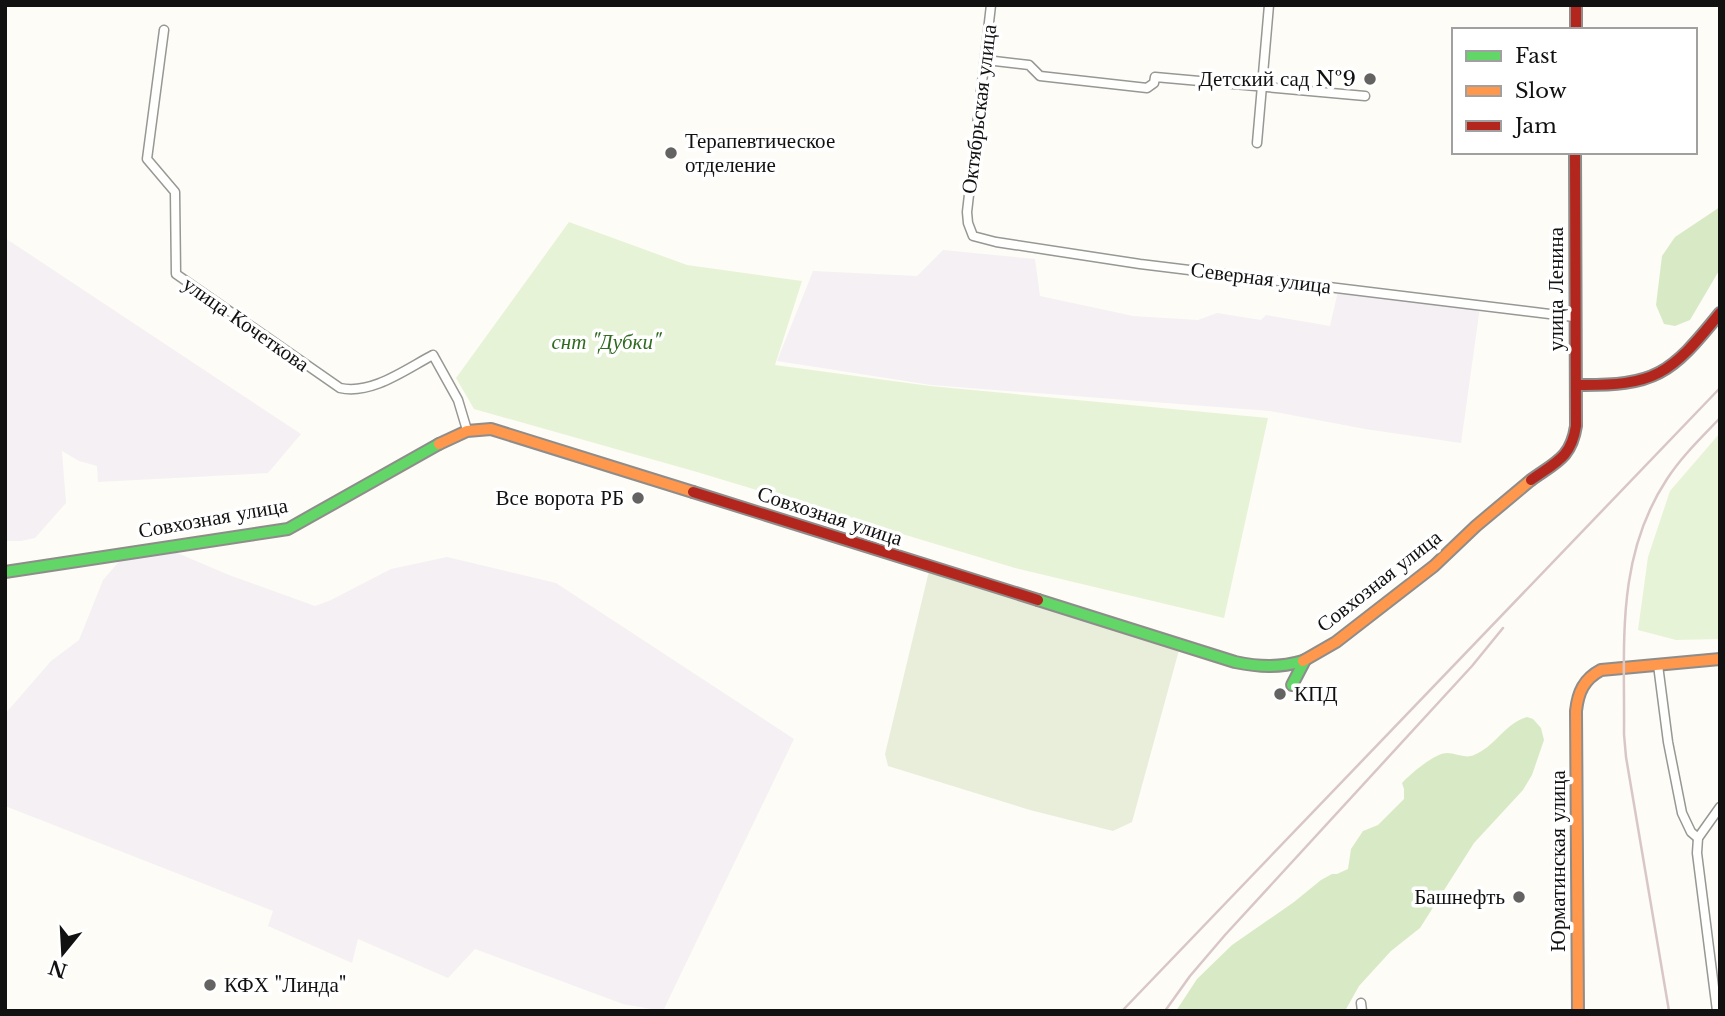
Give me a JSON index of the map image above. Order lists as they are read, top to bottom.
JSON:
{
  "streets": {
    "street": [
      "Октябрьская улица",
      "Северная улица",
      "улица Ленина",
      "улица Кочеткова",
      "Совхозная улица",
      "Юрматинская улица"
    ]
  },
  "crossings": [
    ["Октябрьская улица", "Северная улица"],
    ["Северная улица", "улица Ленина"],
    ["улица Ленина", "Совхозная улица"],
    ["улица Кочеткова", "Совхозная улица"]
  ],
  "parks": ["снт \"Дубки\""],
  "places": [
    "Детский сад №9",
    "Терапевтическое отделение",
    "Все ворота РБ",
    "КПД",
    "Башнефть",
    "КФХ \"Линда\""
  ],
  "legend": ["Fast", "Slow", "Jam"],
  "north": "bottom"
}
